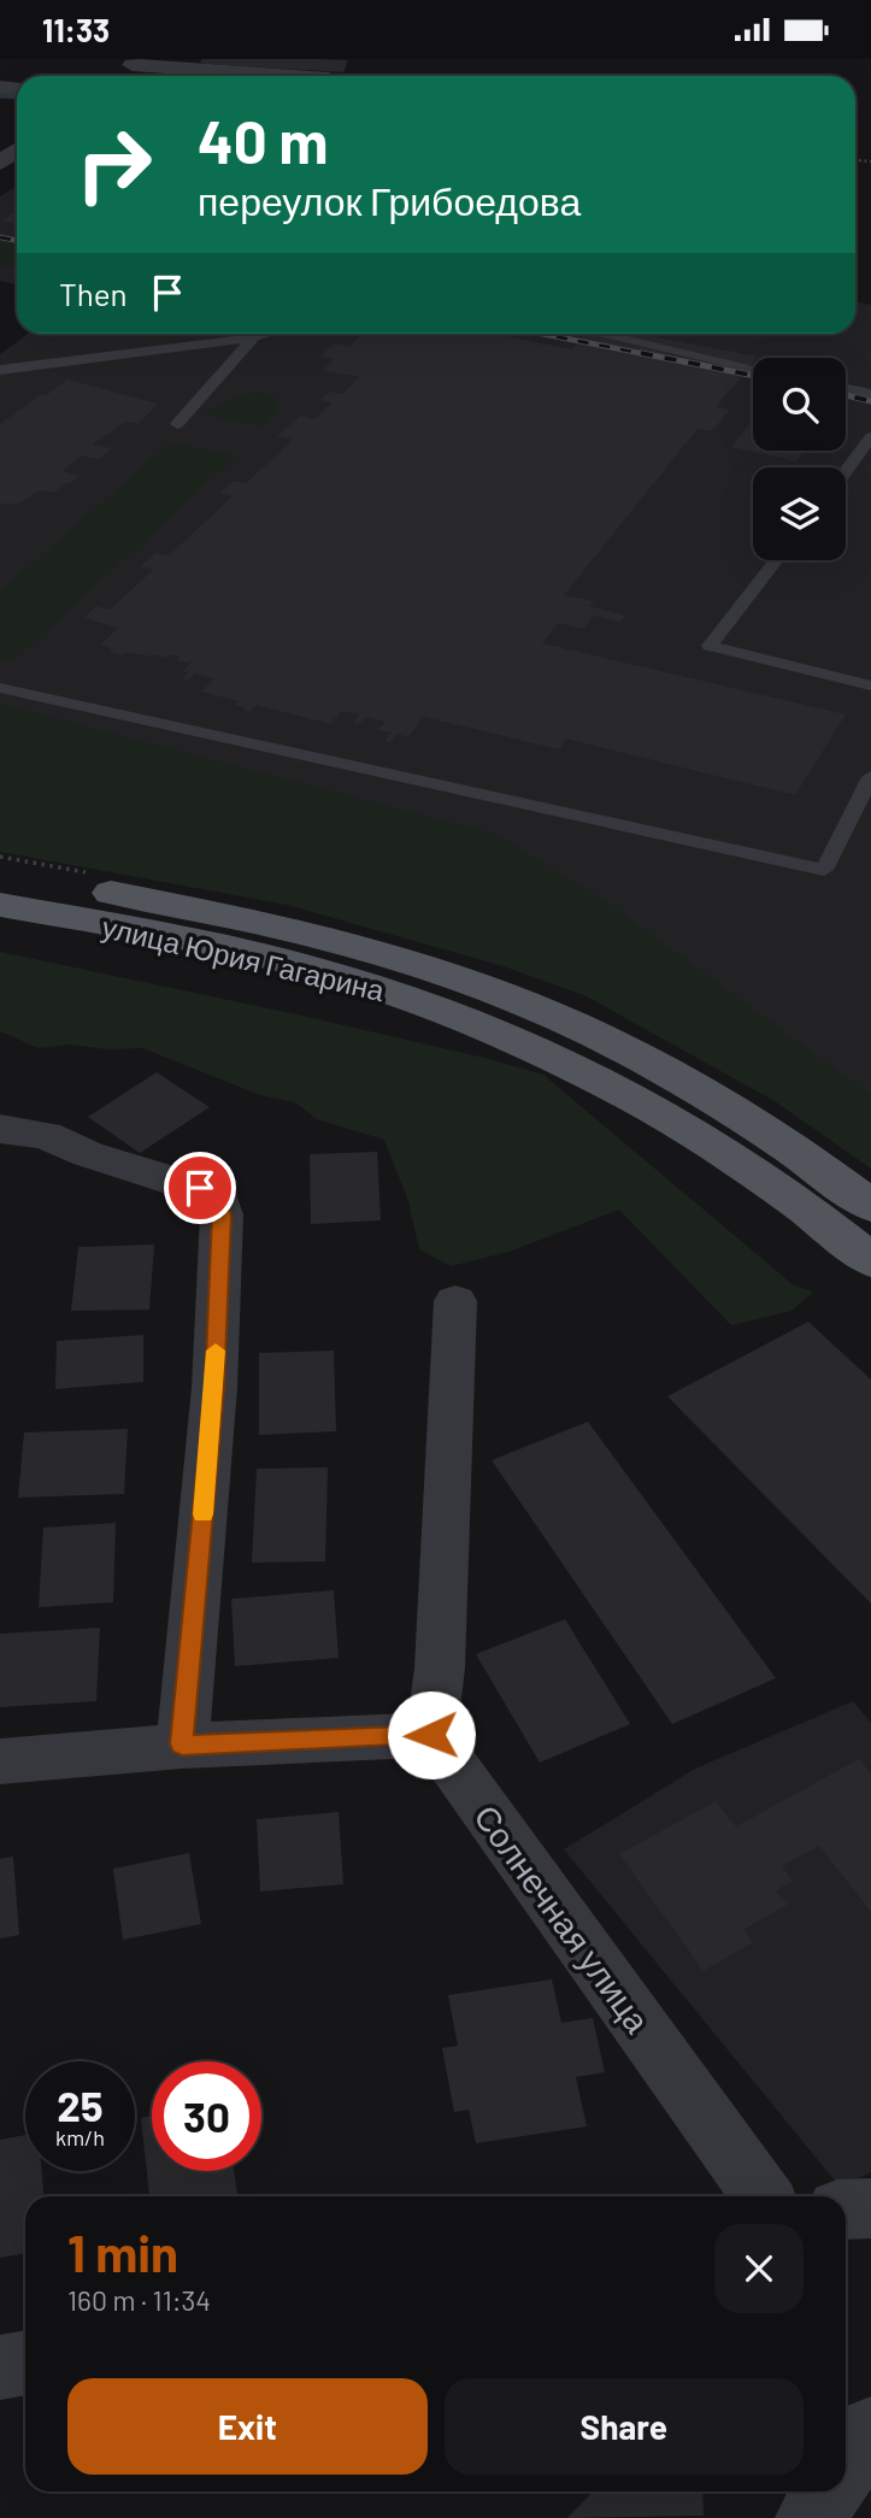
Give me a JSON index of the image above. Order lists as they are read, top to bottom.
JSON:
{
  "streets": {
    "main road": ["улица Юрия Гагарина"],
    "street": ["Солнечная улица"]
  },
  "page": {
    "status": "11:33",
    "turn": ["40 m", "переулок Грибоедова"],
    "then": "Then",
    "speed": "25 km/h",
    "limit": "30",
    "heading": ["1 min", "160 m · 11:34"],
    "buttons": ["Exit", "Share"]
  }
}
